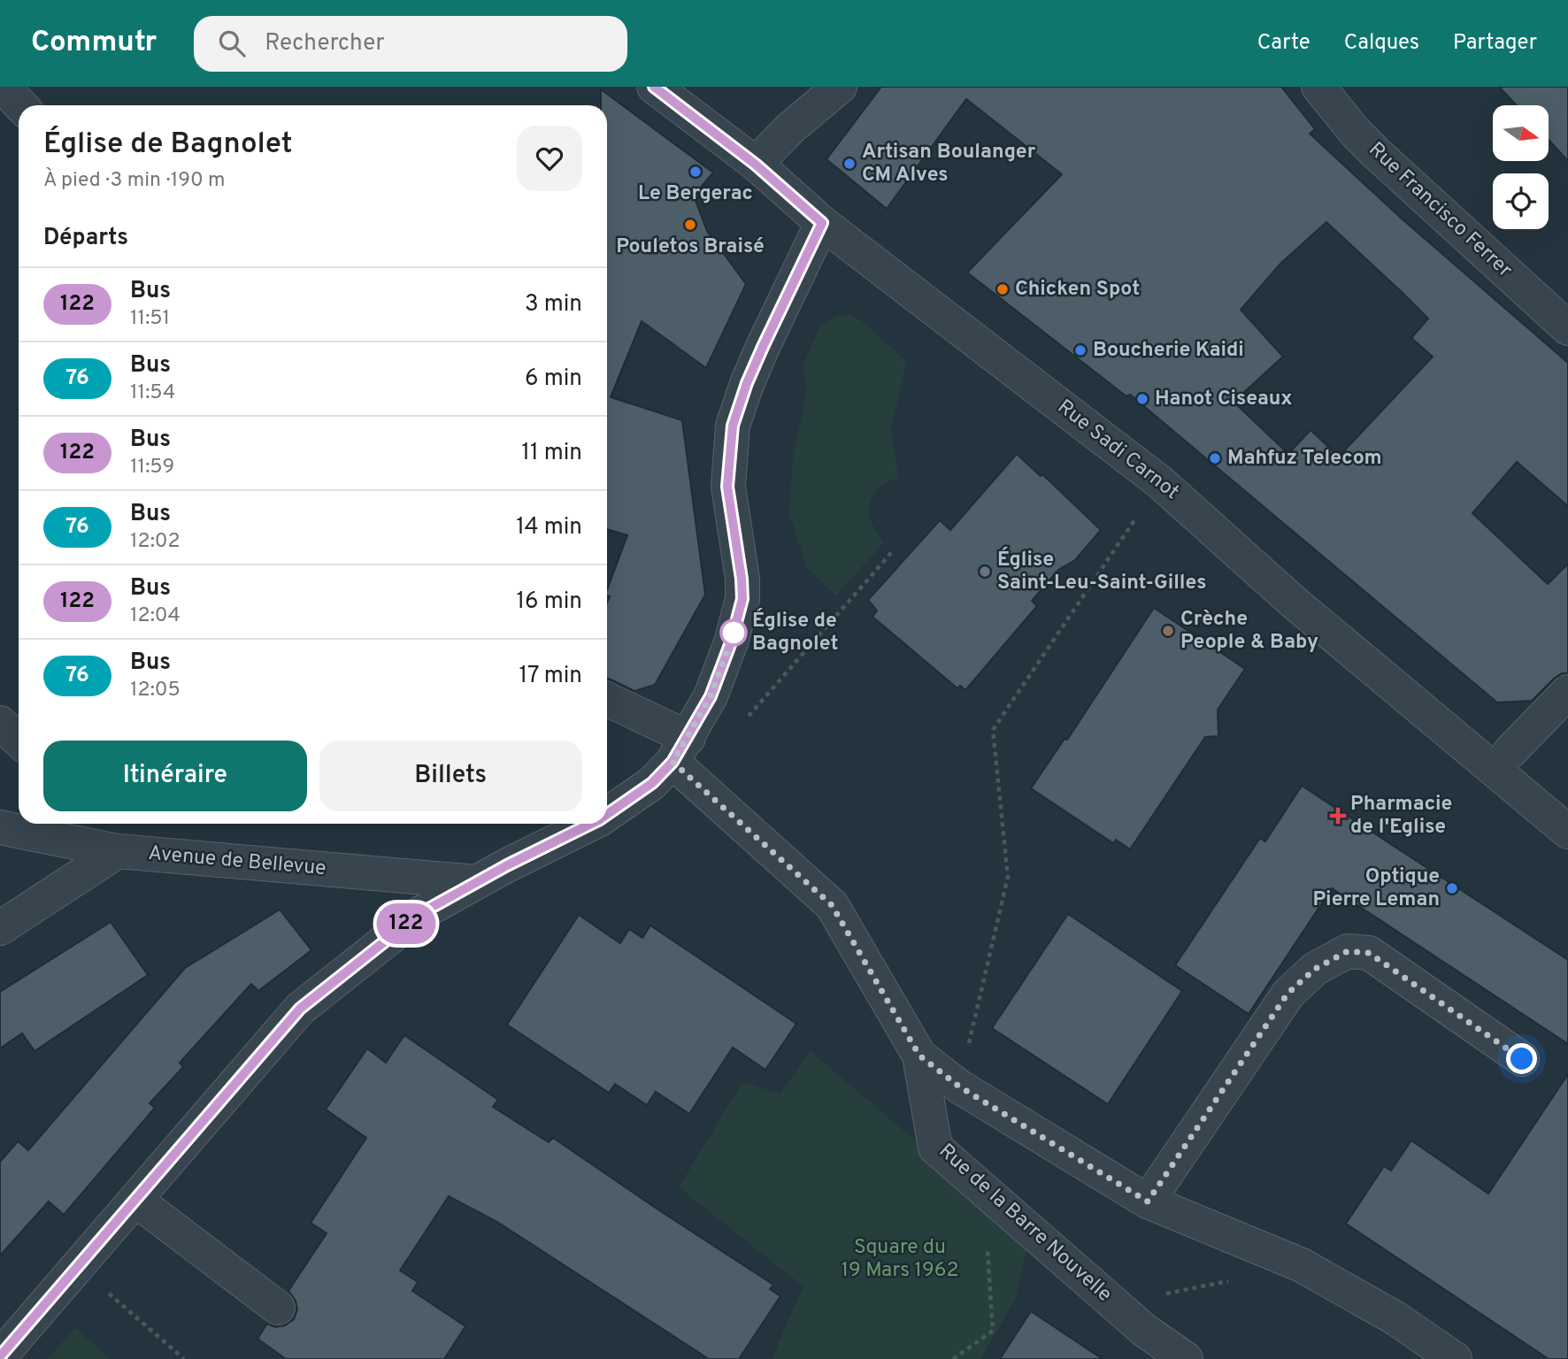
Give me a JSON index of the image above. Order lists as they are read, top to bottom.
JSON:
{
  "streets": {
    "street": [
      "Rue Francisco Ferrer",
      "Rue Sadi Carnot",
      "Avenue de Bellevue",
      "Rue de la Barre Nouvelle"
    ]
  },
  "parks": ["Square du 19 Mars 1962"],
  "places": {
    "other": [
      "Artisan Boulanger CM Alves",
      "Le Bergerac",
      "Pouletos Braisé",
      "Chicken Spot",
      "Boucherie Kaidi",
      "Hanot Ciseaux",
      "Mahfuz Telecom",
      "Église Saint-Leu-Saint-Gilles",
      "Crèche People & Baby",
      "Église de Bagnolet",
      "Optique Pierre Leman"
    ],
    "health": ["Pharmacie de l'Eglise"]
  },
  "lines": ["bus line 122"],
  "north": "right",
  "page": {
    "header": "Commutr",
    "search": "Rechercher",
    "nav": ["Carte", "Calques", "Partager"],
    "on_map": "122",
    "heading": [
      ["Église de Bagnolet", "À pied · 3 min · 190 m"],
      "Départs"
    ],
    "list": [
      {
        "mark": "122",
        "name": "Bus",
        "note": "11:51",
        "value": "3 min"
      },
      {
        "mark": "76",
        "name": "Bus",
        "note": "11:54",
        "value": "6 min"
      },
      {
        "mark": "122",
        "name": "Bus",
        "note": "11:59",
        "value": "11 min"
      },
      {
        "mark": "76",
        "name": "Bus",
        "note": "12:02",
        "value": "14 min"
      },
      {
        "mark": "122",
        "name": "Bus",
        "note": "12:04",
        "value": "16 min"
      },
      {
        "mark": "76",
        "name": "Bus",
        "note": "12:05",
        "value": "17 min"
      }
    ],
    "buttons": ["Itinéraire", "Billets"]
  }
}
